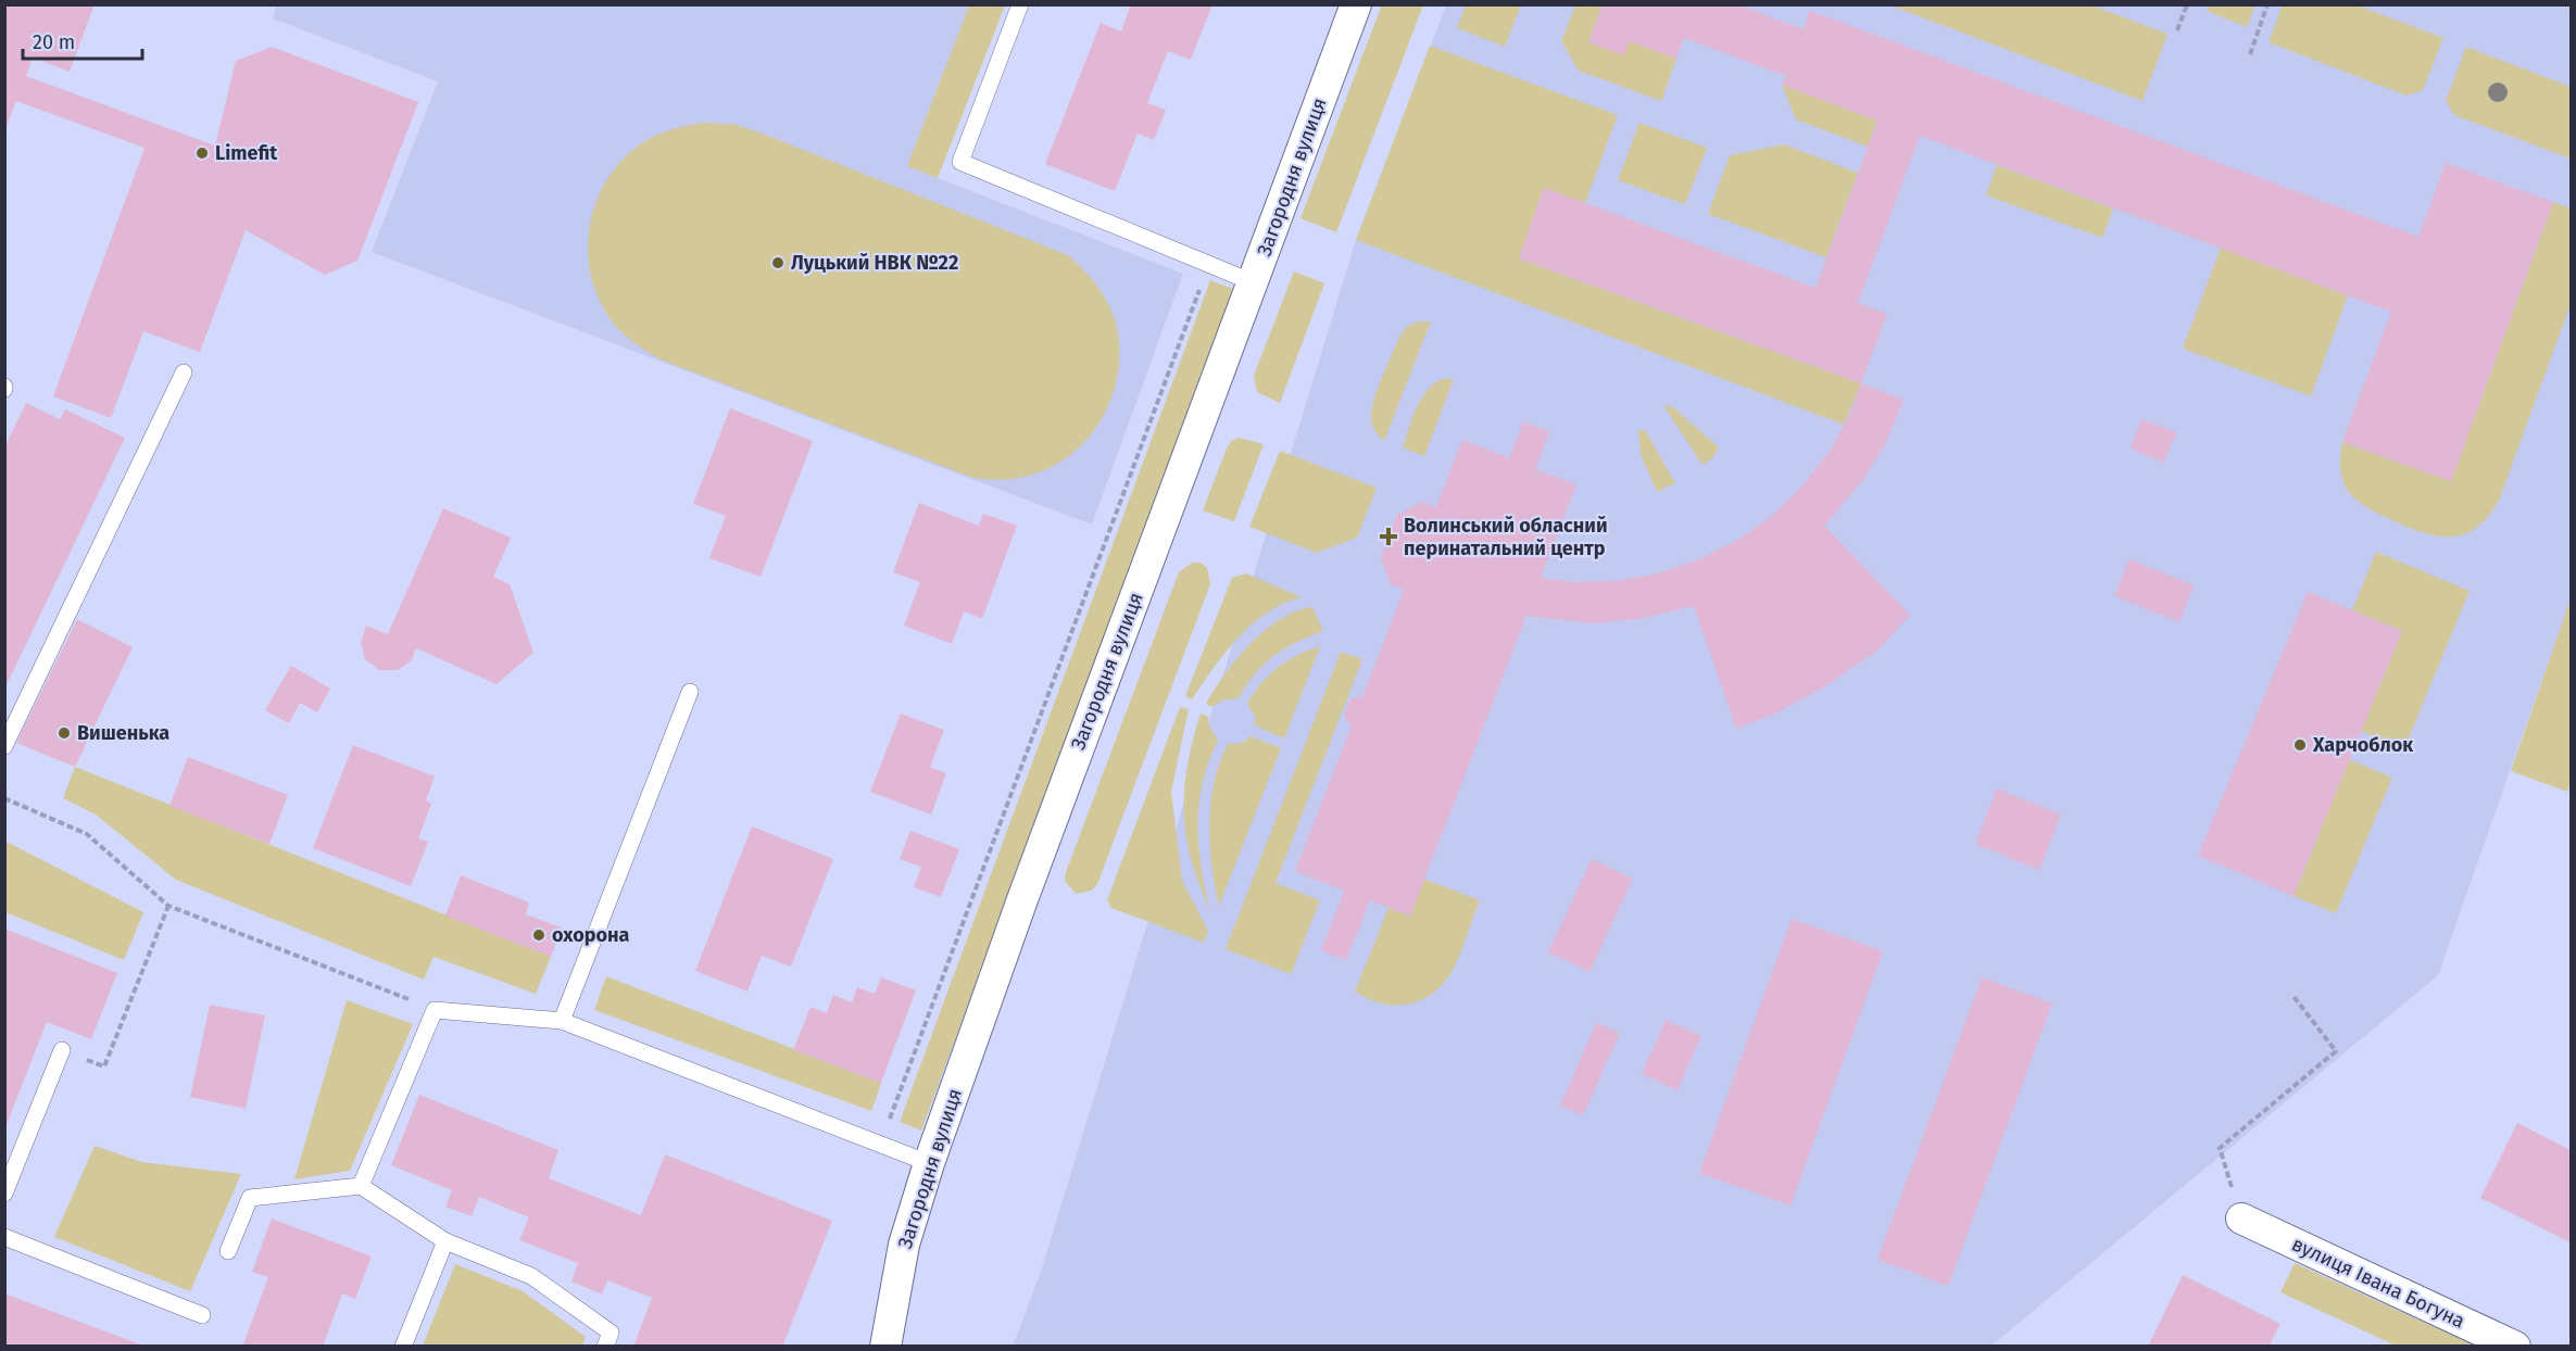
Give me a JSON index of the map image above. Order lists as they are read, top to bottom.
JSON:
{
  "streets": {
    "street": ["Загородня вулиця", "вулиця Івана Богуна"]
  },
  "places": {
    "other": [
      "Limefit",
      "Луцький НВК №22",
      "Вишенька",
      "Харчоблок",
      "охорона"
    ],
    "health": ["Волинський обласний перинатальний центр"]
  },
  "scale_bar": "20 m"
}
